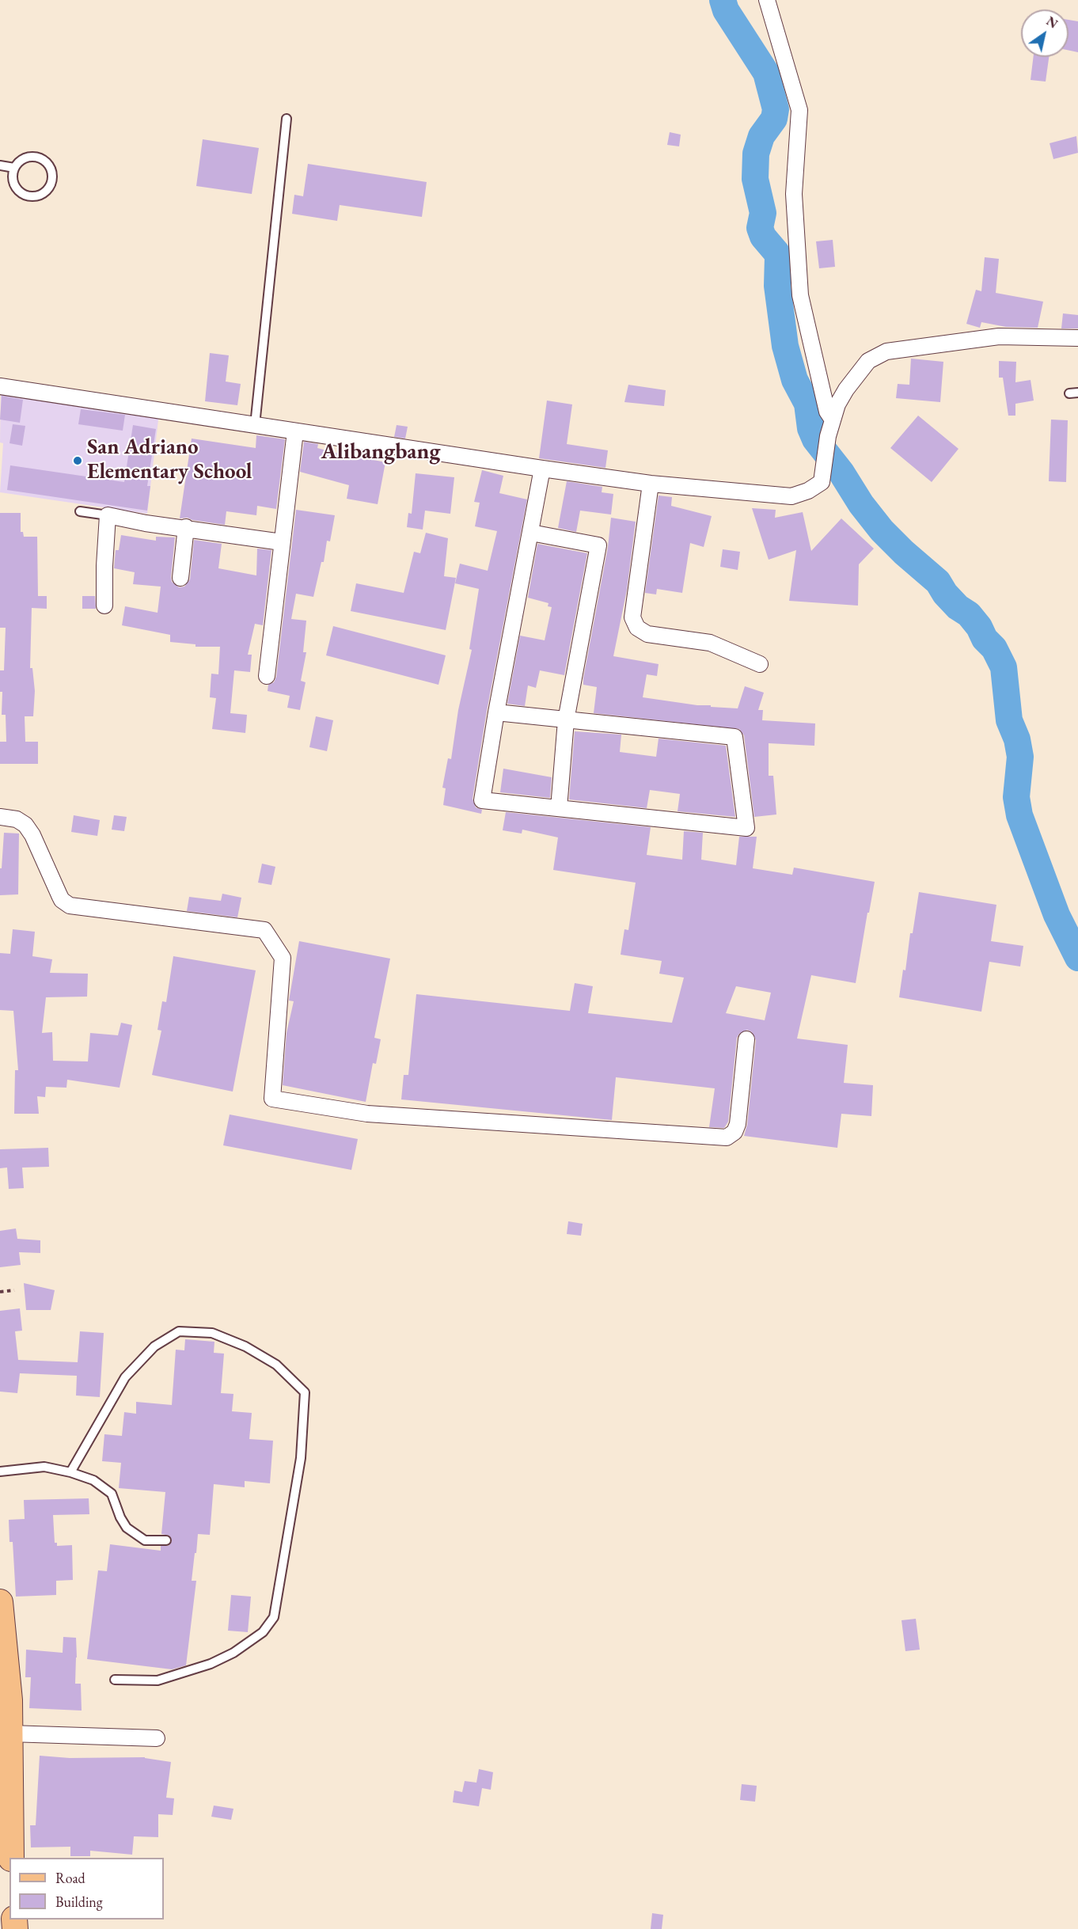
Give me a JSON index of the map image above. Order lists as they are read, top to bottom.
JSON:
{
  "districts": ["Alibangbang"],
  "places": ["San Adriano Elementary School"],
  "legend": ["Road", "Building"],
  "north": "top right"
}
